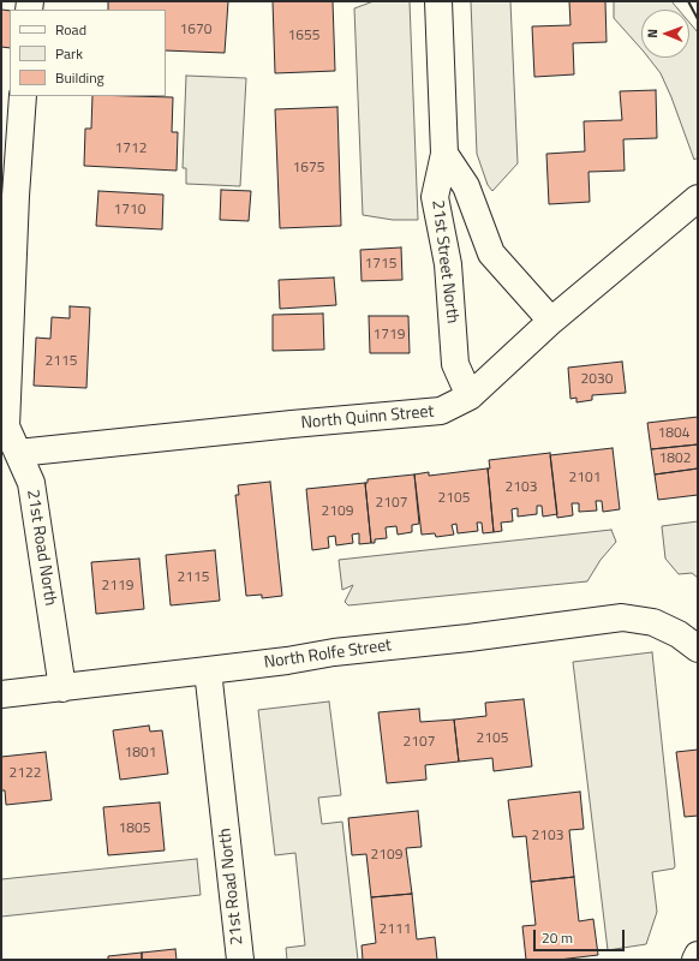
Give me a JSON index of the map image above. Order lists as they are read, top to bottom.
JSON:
{
  "streets": {
    "street": [
      "21st Street North",
      "North Quinn Street",
      "21st Road North",
      "North Rolfe Street"
    ]
  },
  "crossings": [
    ["21st Street North", "North Quinn Street"],
    ["North Quinn Street", "21st Road North"],
    ["21st Road North", "North Rolfe Street"]
  ],
  "house_numbers": [
    "1670",
    "1655",
    "1712",
    "1675",
    "1710",
    "1715",
    "1719",
    "2115",
    "2030",
    "1804",
    "1802",
    "2101",
    "2103",
    "2105",
    "2107",
    "2109",
    "2115",
    "2119",
    "2105",
    "2107",
    "1801",
    "2122",
    "1805",
    "2103",
    "2109",
    "2111"
  ],
  "legend": ["Road", "Park", "Building"],
  "scale_bar": "20 m",
  "north": "left"
}
